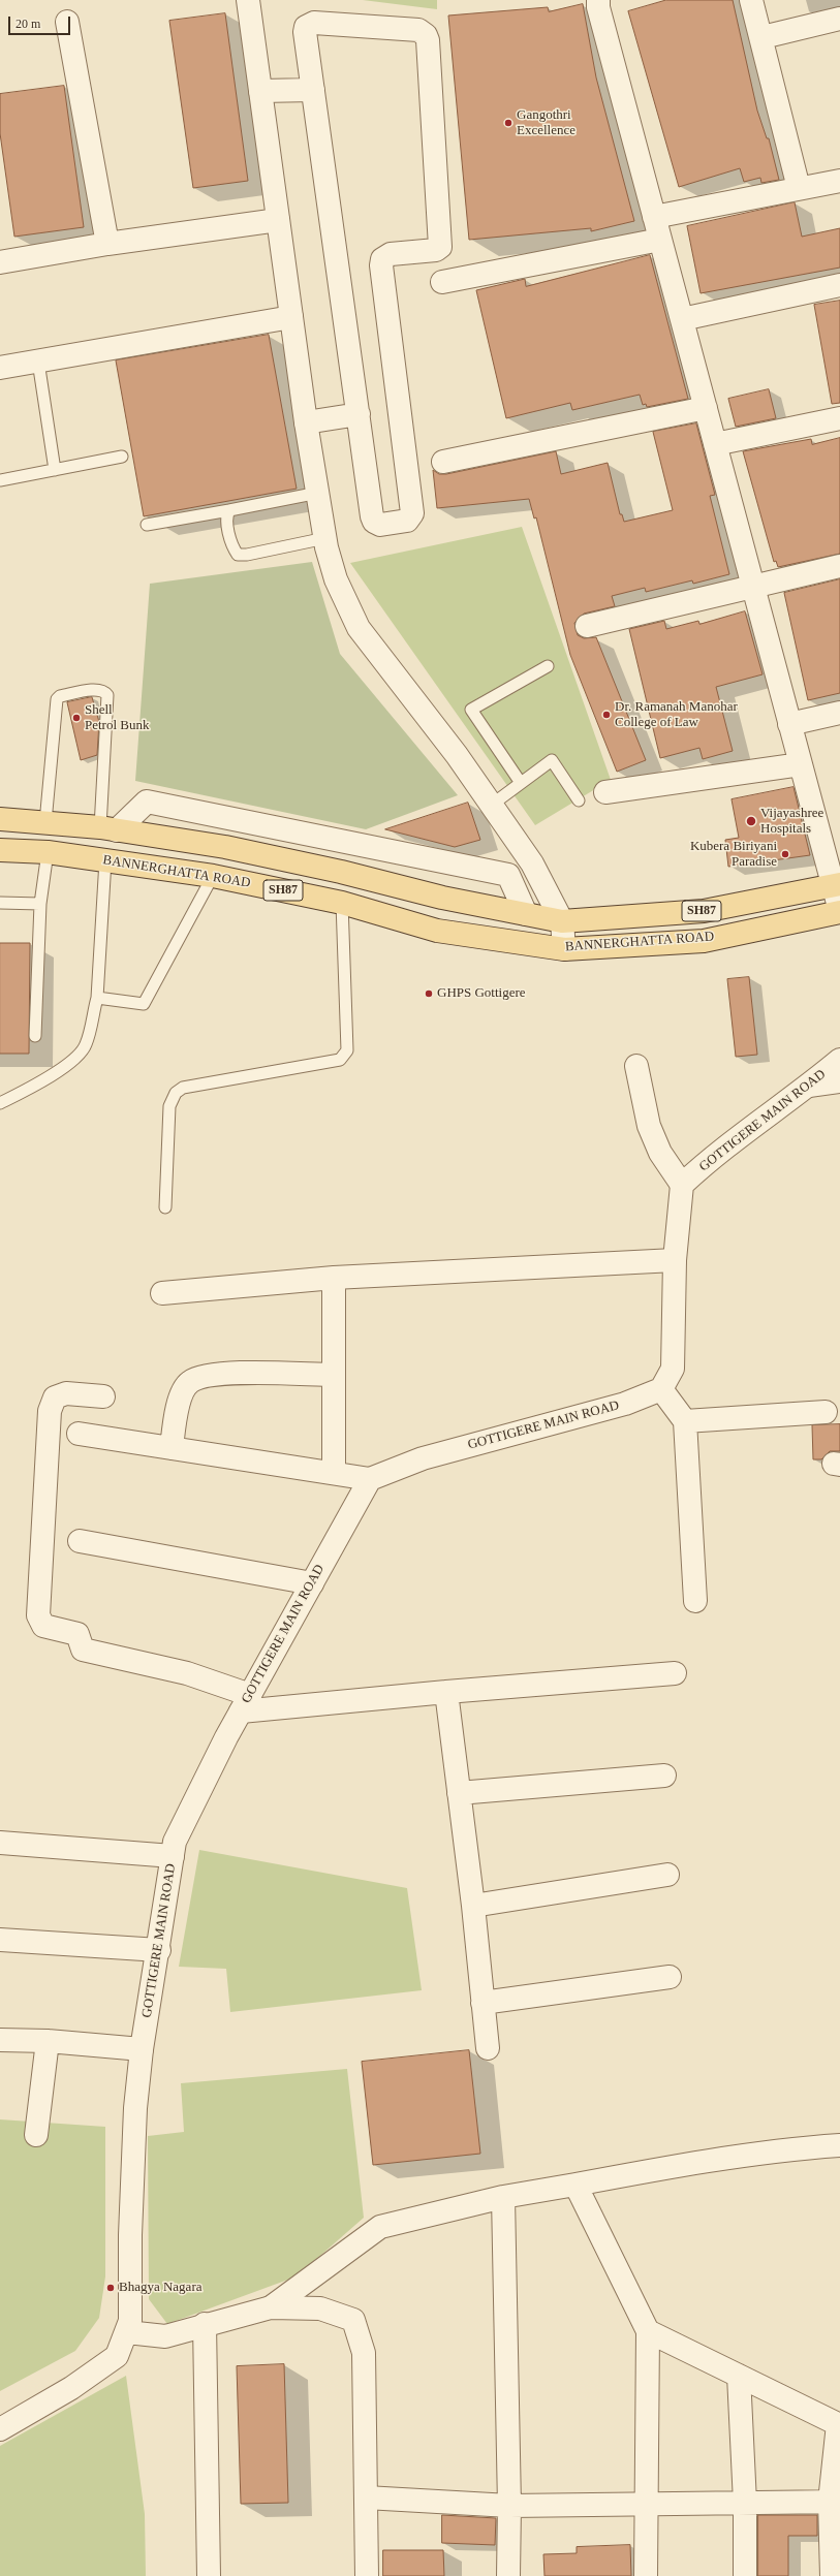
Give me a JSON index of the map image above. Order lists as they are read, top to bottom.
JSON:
{
  "streets": {
    "main road": ["BANNERGHATTA ROAD", "SH87"],
    "street": ["GOTTIGERE MAIN ROAD"]
  },
  "places": [
    "Gangothri Excellence",
    "Dr. Ramanah Manohar College of Law",
    "Shell Petrol Bunk",
    "Vijayashree Hospitals",
    "Kubera Biriyani Paradise",
    "GHPS Gottigere",
    "Bhagya Nagara"
  ],
  "scale_bar": "20 m"
}
